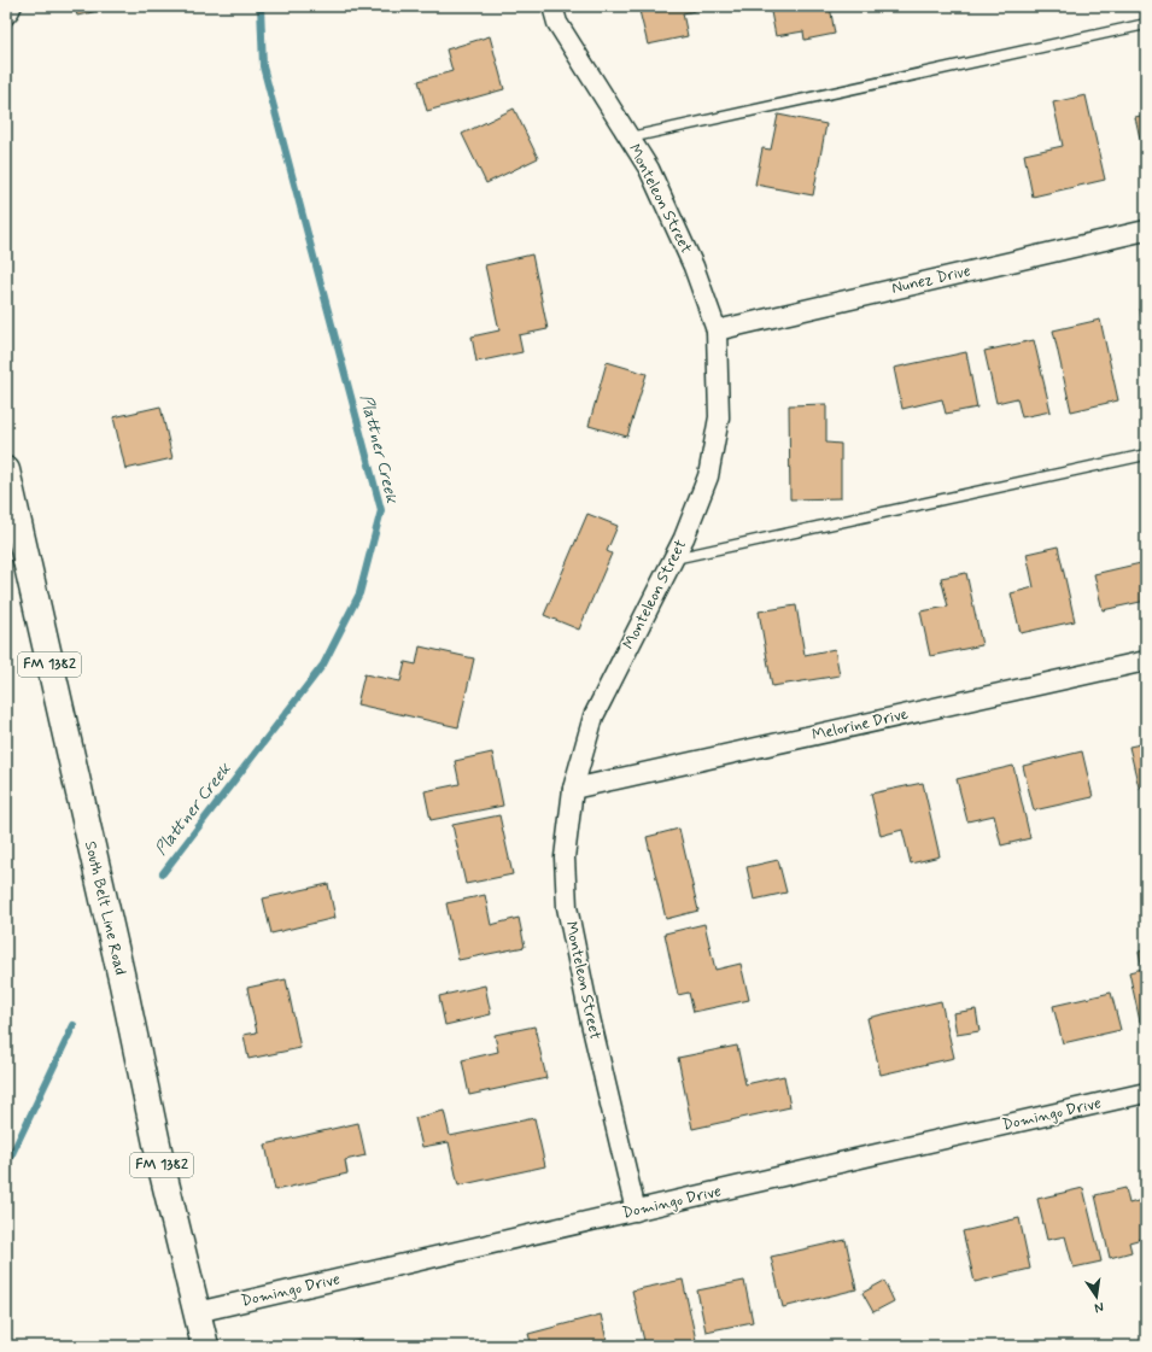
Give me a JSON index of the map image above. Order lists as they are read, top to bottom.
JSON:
{
  "streets": {
    "main road": ["FM 1382", "South Belt Line Road"],
    "street": [
      "Monteleon Street",
      "Nunez Drive",
      "Melorine Drive",
      "Domingo Drive"
    ]
  },
  "crossings": [
    ["Monteleon Street", "Nunez Drive"],
    ["Monteleon Street", "Melorine Drive"],
    ["Monteleon Street", "Domingo Drive"],
    ["South Belt Line Road", "Domingo Drive"]
  ],
  "water": ["Plattner Creek"],
  "north": "bottom"
}
